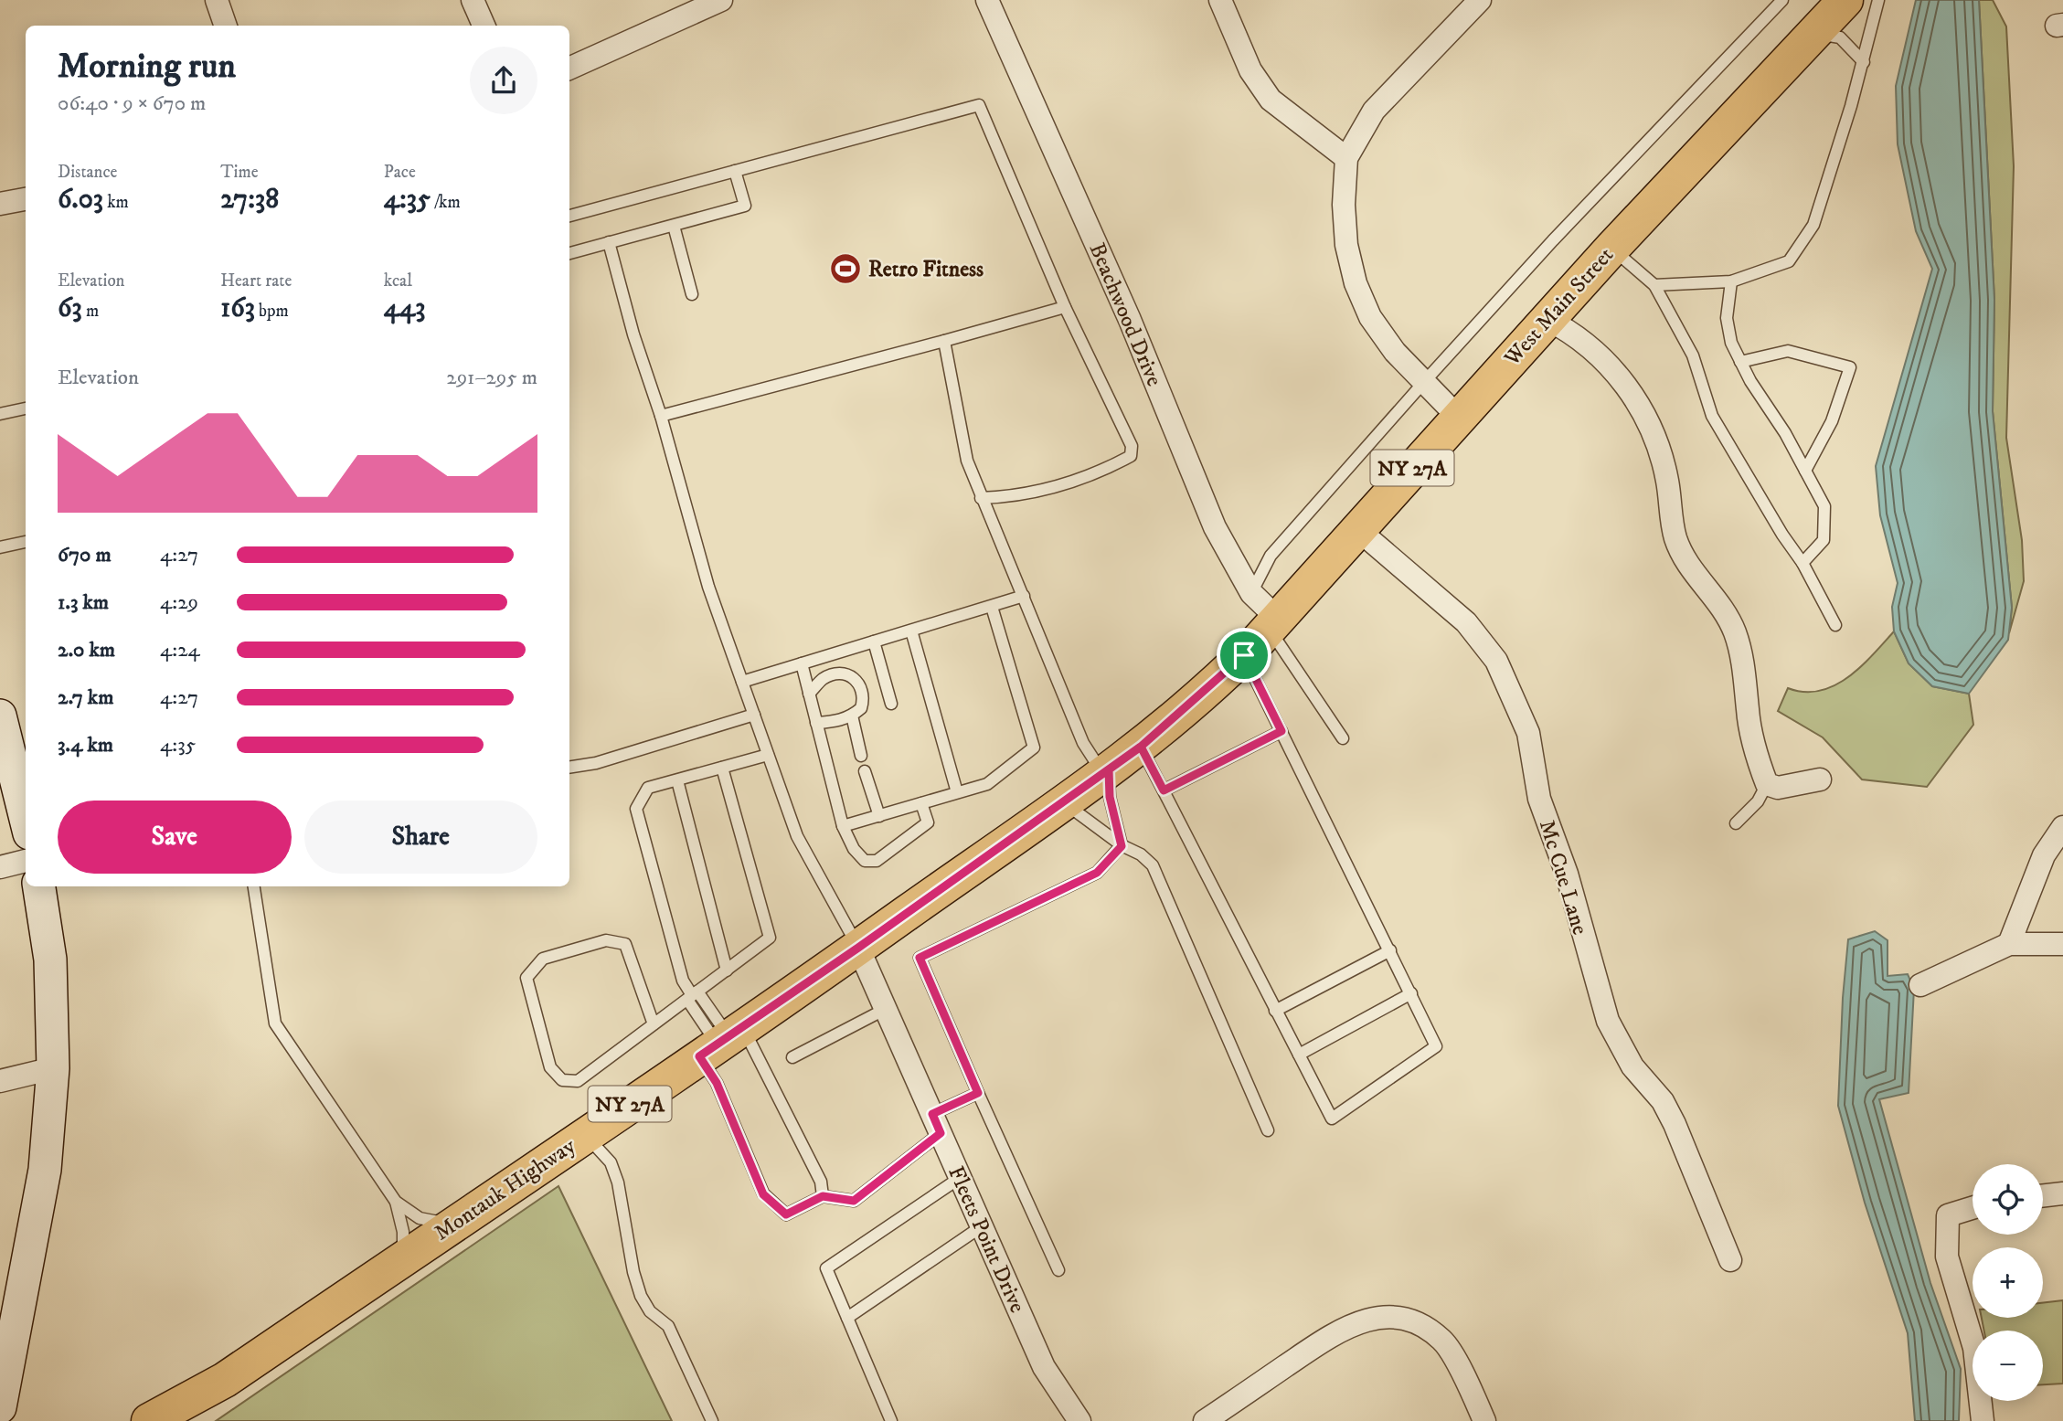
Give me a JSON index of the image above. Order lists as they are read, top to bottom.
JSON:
{
  "streets": {
    "main road": ["West Main Street", "NY 27A", "Montauk Highway"],
    "street": ["Beachwood Drive", "Mc Cue Lane", "Fleets Point Drive"]
  },
  "crossings": [
    ["West Main Street", "Beachwood Drive"],
    ["West Main Street", "Mc Cue Lane"],
    ["West Main Street", "Montauk Highway"],
    ["Beachwood Drive", "Montauk Highway"],
    ["Montauk Highway", "Fleets Point Drive"]
  ],
  "places": {
    "sports": ["Retro Fitness"]
  },
  "page": {
    "heading": ["Morning run", "06:40 · 9 × 670 m"],
    "stats": [
      ["Distance", "6.03 km"],
      ["Time", "27:38"],
      ["Pace", "4:35 /km"],
      ["Elevation", "63 m"],
      ["Heart rate", "163 bpm"],
      ["kcal", "443"]
    ],
    "chart": ["Elevation", "291–295 m"],
    "list": [
      {
        "name": "670 m",
        "note": "4:27"
      },
      {
        "name": "1.3 km",
        "note": "4:29"
      },
      {
        "name": "2.0 km",
        "note": "4:24"
      },
      {
        "name": "2.7 km",
        "note": "4:27"
      },
      {
        "name": "3.4 km",
        "note": "4:35"
      }
    ],
    "buttons": ["Save", "Share"],
    "map_buttons": ["+", "−"]
  }
}
